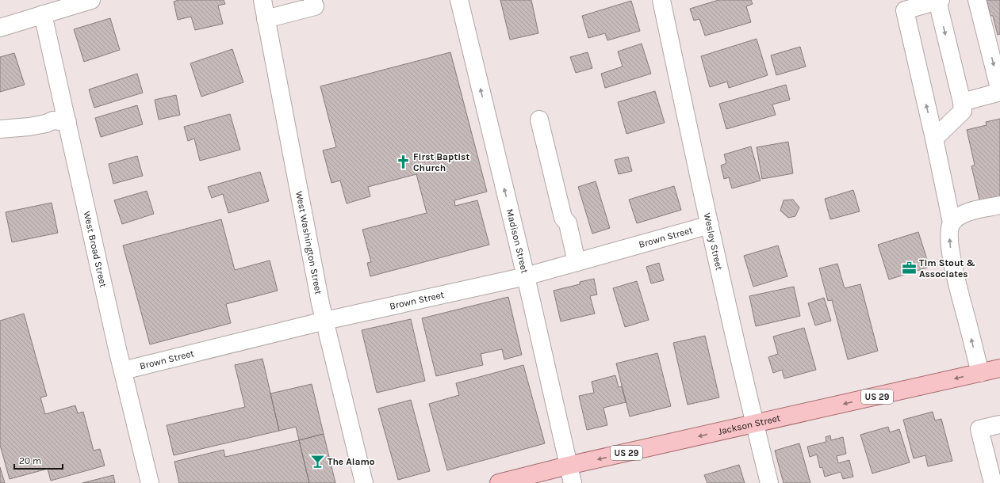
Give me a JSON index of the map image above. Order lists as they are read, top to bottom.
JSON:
{
  "streets": {
    "main road": ["US 29", "Jackson Street"],
    "street": [
      "Brown Street",
      "Madison Street",
      "West Washington Street",
      "Wesley Street",
      "West Broad Street"
    ]
  },
  "crossings": [
    ["Brown Street", "Madison Street"],
    ["Brown Street", "West Washington Street"],
    ["Brown Street", "Wesley Street"],
    ["Brown Street", "West Broad Street"],
    ["Madison Street", "Jackson Street"],
    ["Wesley Street", "Jackson Street"]
  ],
  "one_way": ["Jackson Street"],
  "places": {
    "church": ["First Baptist Church"],
    "office": ["Tim Stout & Associates"],
    "bar": ["The Alamo"]
  },
  "scale_bar": "20 m"
}
